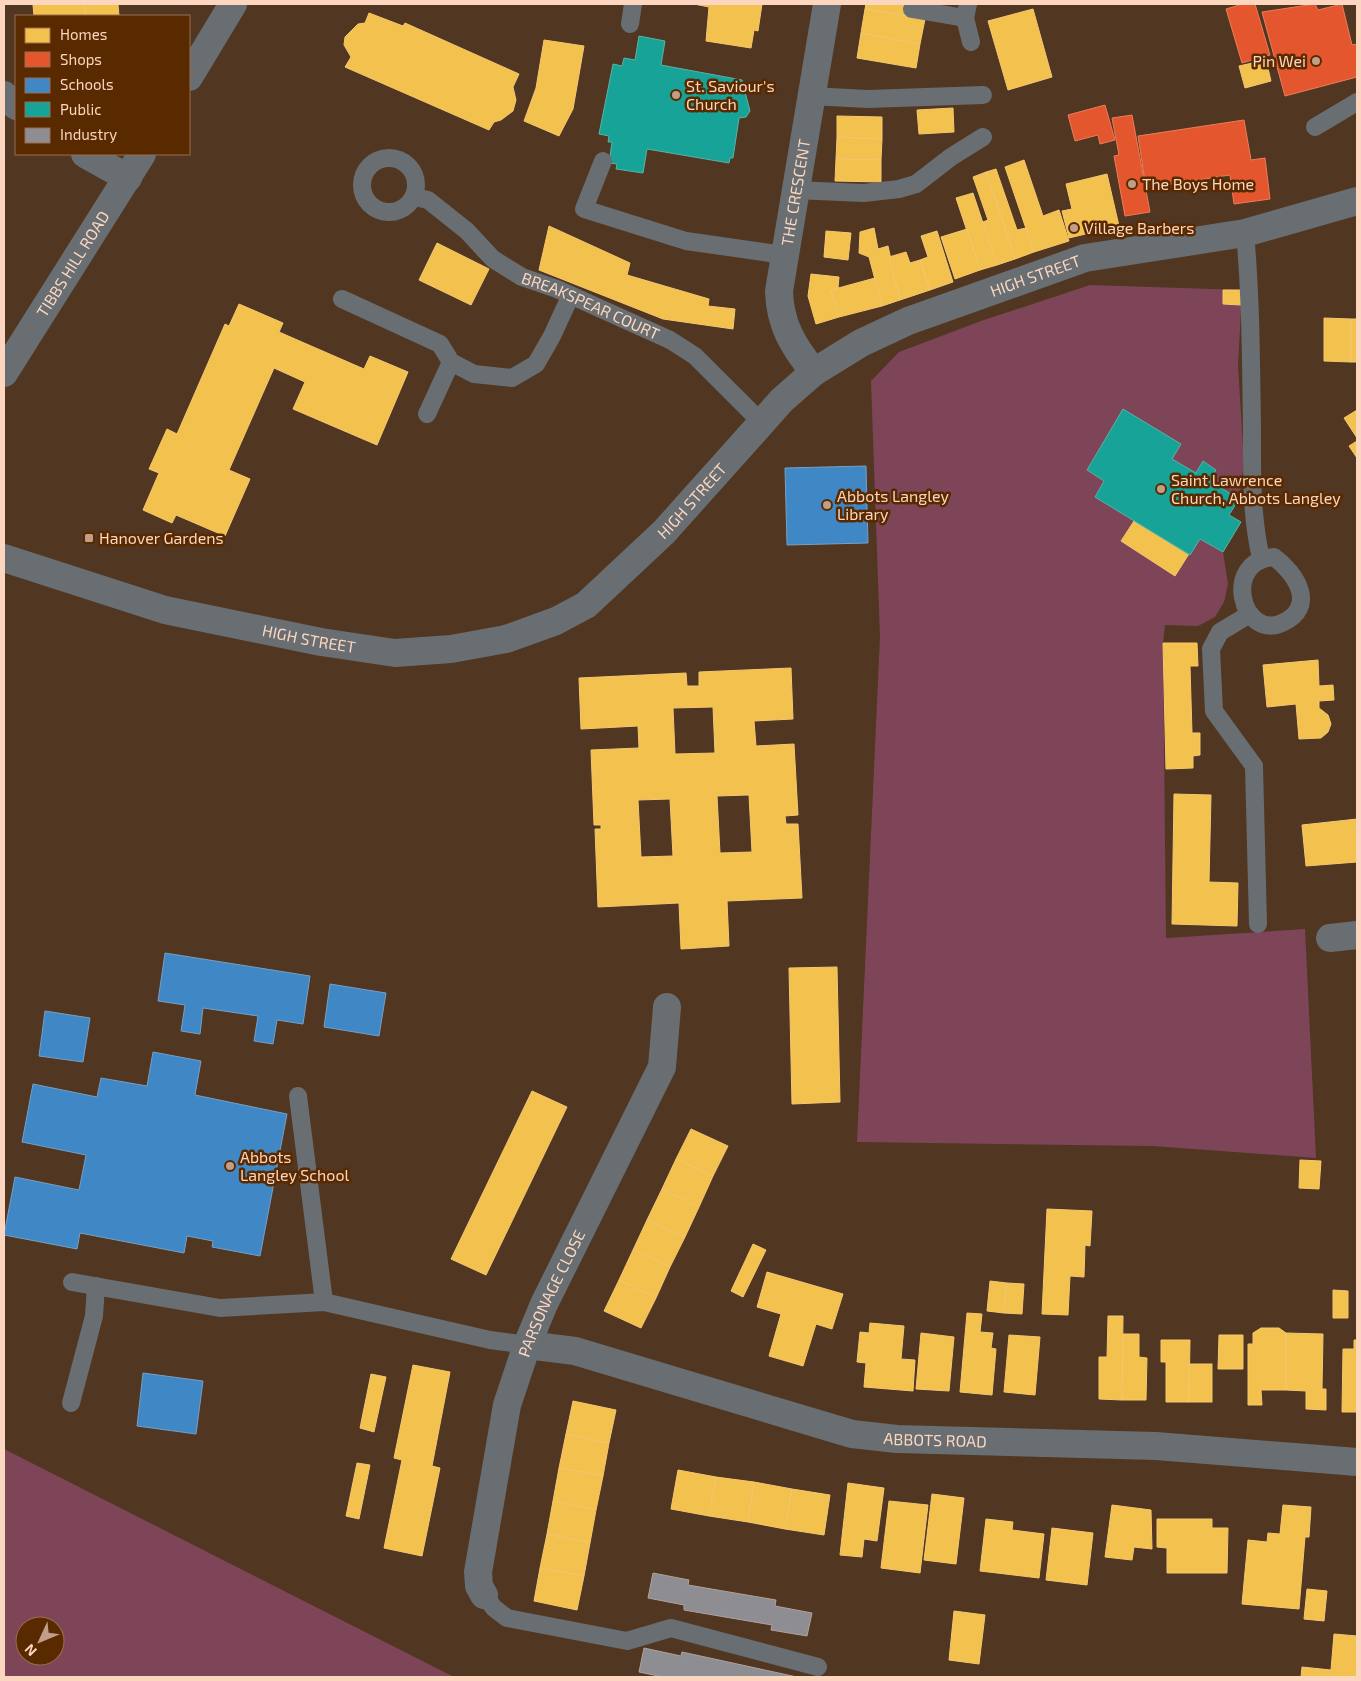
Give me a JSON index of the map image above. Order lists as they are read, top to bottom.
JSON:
{
  "streets": {
    "street": [
      "THE CRESCENT",
      "TIBBS HILL ROAD",
      "HIGH STREET",
      "PARSONAGE CLOSE",
      "ABBOTS ROAD"
    ],
    "lane": ["BREAKSPEAR COURT"]
  },
  "crossings": [
    ["THE CRESCENT", "HIGH STREET"],
    ["HIGH STREET", "BREAKSPEAR COURT"],
    ["PARSONAGE CLOSE", "ABBOTS ROAD"]
  ],
  "places": {
    "other": [
      "Pin Wei",
      "St. Saviour's Church",
      "The Boys Home",
      "Village Barbers",
      "Saint Lawrence Church, Abbots Langley",
      "Abbots Langley Library",
      "Abbots Langley School"
    ],
    "transit": ["Hanover Gardens"]
  },
  "legend": [
    "Homes",
    "Shops",
    "Schools",
    "Public",
    "Industry"
  ],
  "north": "bottom left"
}
